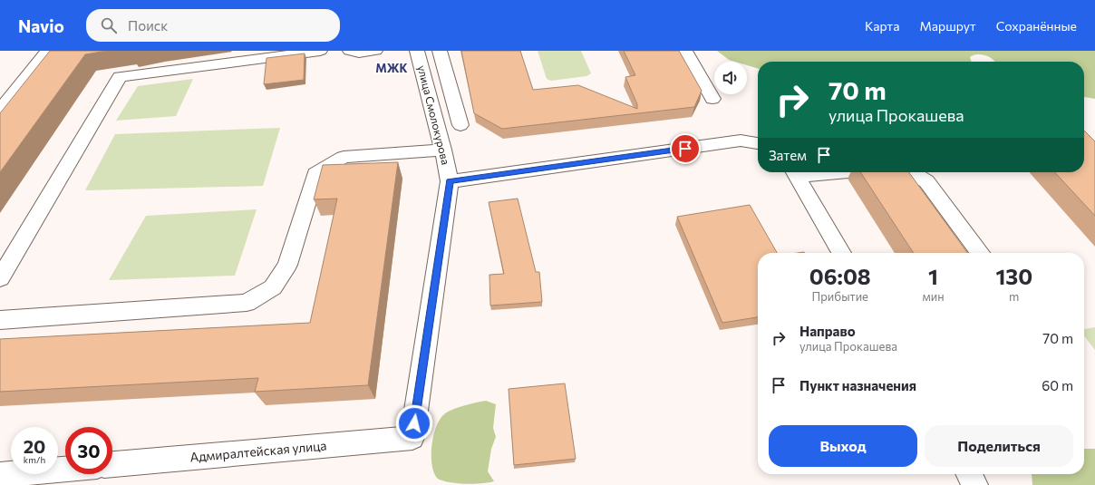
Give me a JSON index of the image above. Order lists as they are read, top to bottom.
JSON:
{
  "streets": {
    "street": ["улица Смолокурова", "Адмиралтейская улица"]
  },
  "crossings": [
    ["улица Смолокурова", "Адмиралтейская улица"]
  ],
  "districts": ["МЖК"],
  "page": {
    "header": "Navio",
    "search": "Поиск",
    "nav": ["Карта", "Маршрут", "Сохранённые"],
    "turn": ["70 m", "улица Прокашева"],
    "then": "Затем",
    "eta": [
      "06:08",
      "Прибытие",
      "1",
      "мин",
      "130",
      "m"
    ],
    "list": [
      {
        "name": "Направо",
        "note": "улица Прокашева",
        "value": "70 m"
      },
      {
        "name": "Пункт назначения",
        "value": "60 m"
      }
    ],
    "buttons": ["Выход", "Поделиться"],
    "speed": "20 km/h",
    "limit": "30"
  }
}
